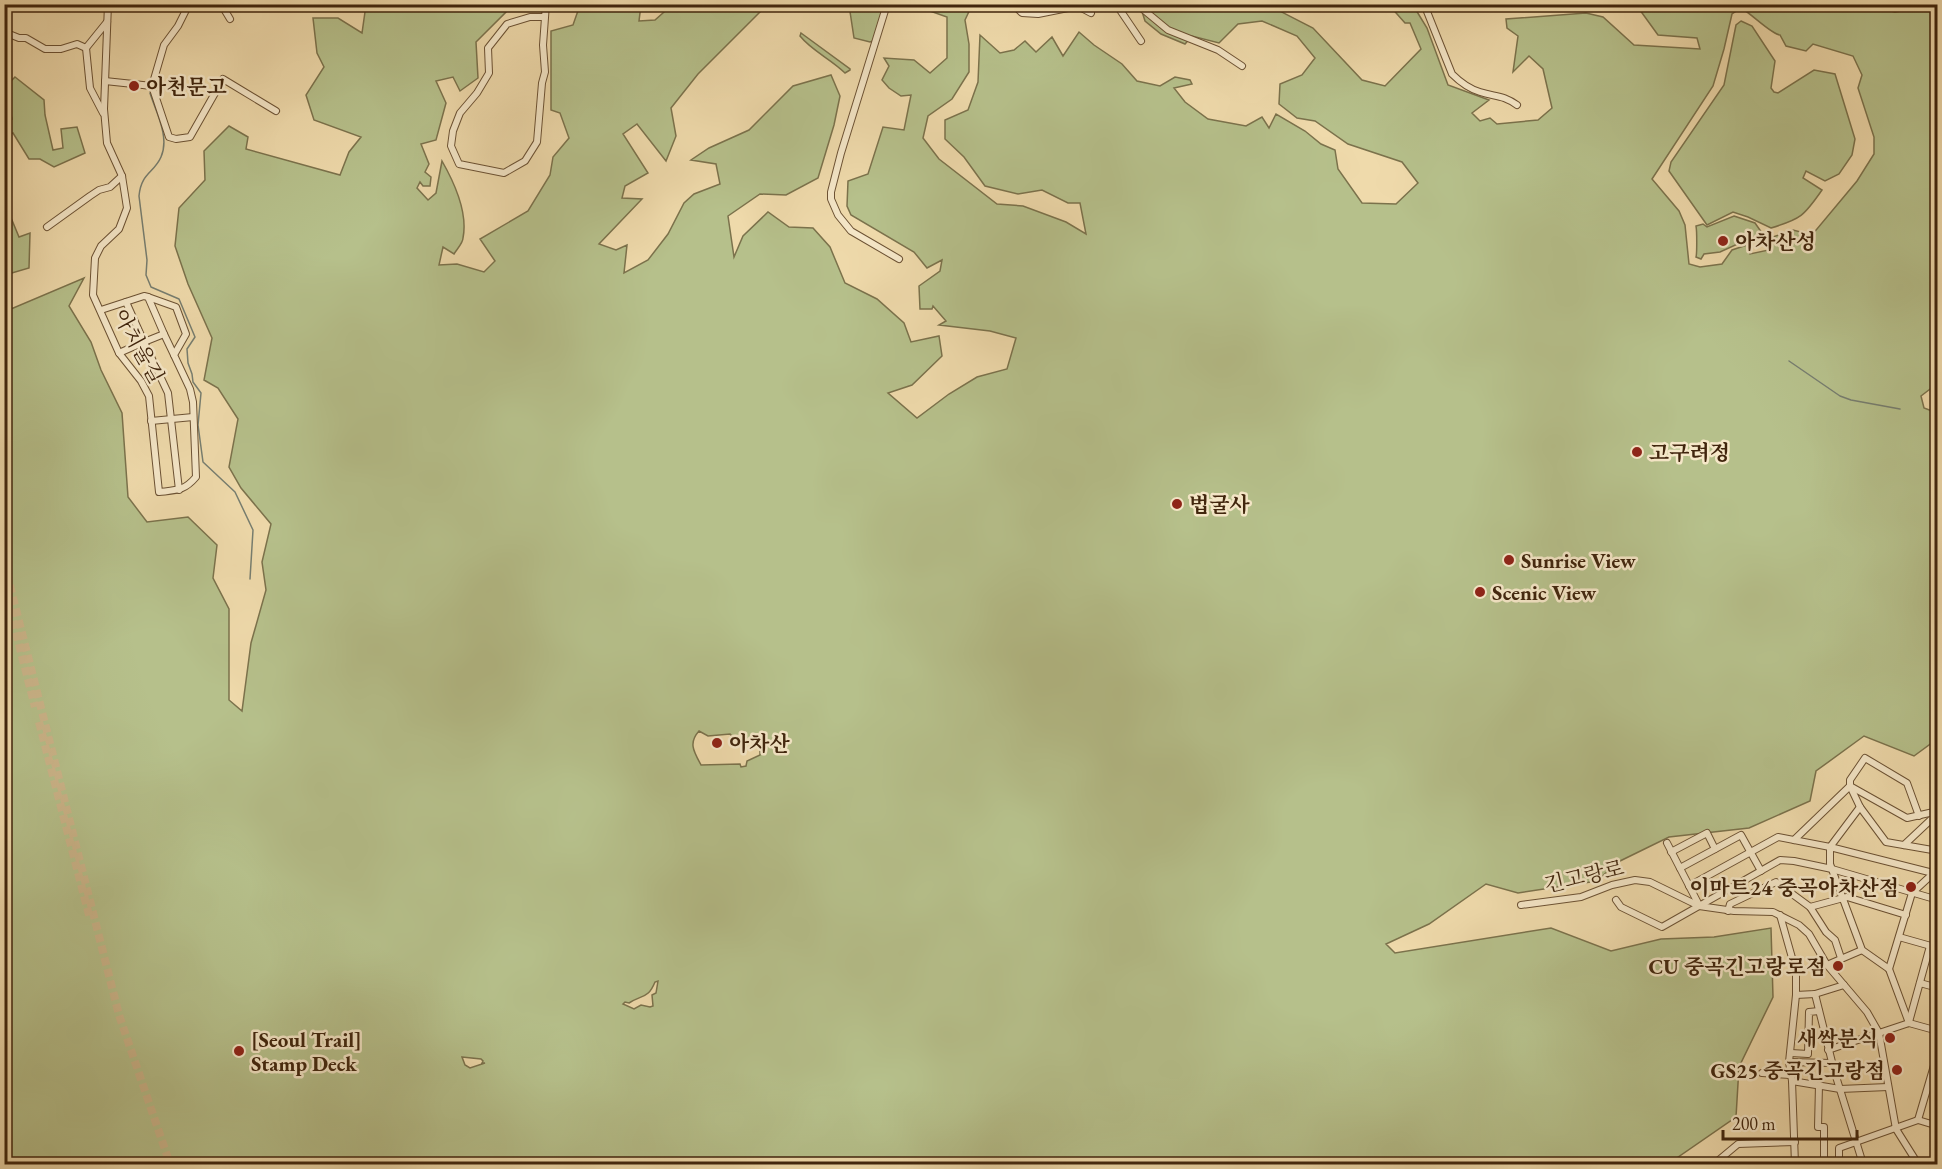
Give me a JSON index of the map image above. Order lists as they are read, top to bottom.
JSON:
{
  "streets": {
    "street": ["아치울길", "긴고랑로"]
  },
  "places": [
    "아천문고",
    "아차산성",
    "고구려정",
    "법굴사",
    "Sunrise View",
    "Scenic View",
    "아차산",
    "이마트24 중곡아차산점",
    "CU 중곡긴고랑로점",
    "새싹분식",
    "[Seoul Trail] Stamp Deck",
    "GS25 중곡긴고랑점"
  ],
  "scale_bar": "200 m"
}
